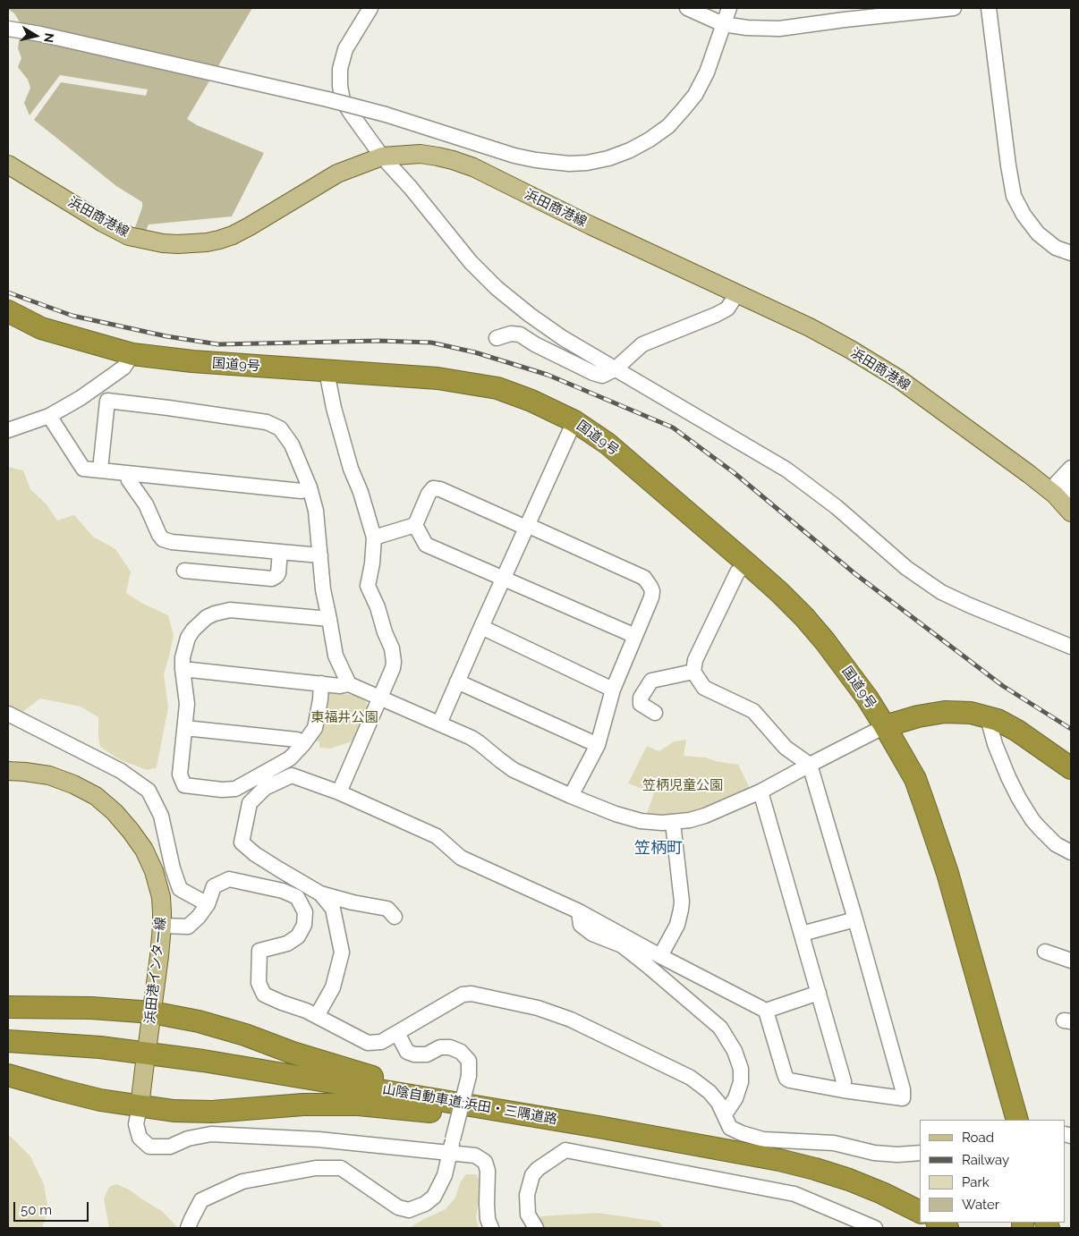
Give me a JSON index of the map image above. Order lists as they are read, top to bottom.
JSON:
{
  "streets": {
    "highway": ["国道9号", "山陰自動車道;浜田・三隅道路"],
    "main road": ["浜田商港線", "浜田港インター線"]
  },
  "districts": ["笠柄町"],
  "parks": ["東福井公園", "笠柄児童公園"],
  "legend": [
    "Road",
    "Railway",
    "Park",
    "Water"
  ],
  "scale_bar": "50 m",
  "north": "right"
}
